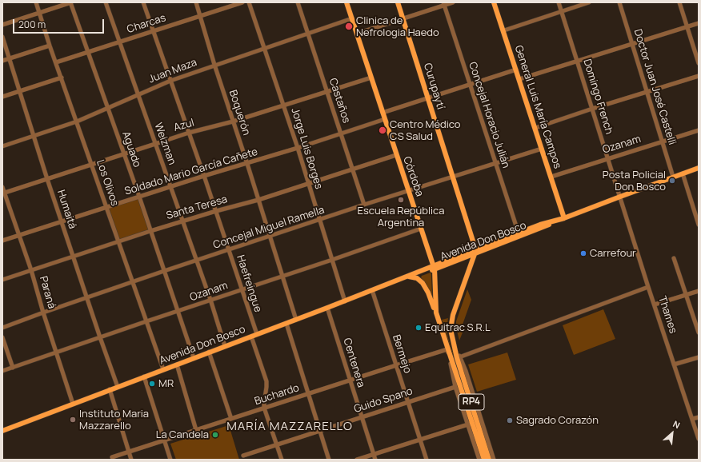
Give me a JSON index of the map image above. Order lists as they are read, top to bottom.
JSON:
{
  "streets": {
    "main road": [
      "Curupaytí",
      "General Luis María Campos",
      "Córdoba",
      "Avenida Don Bosco",
      "RP4"
    ],
    "street": [
      "Charcas",
      "Juan Maza",
      "Doctor Juan José Castelli",
      "Domingo French",
      "Castaños",
      "Boquerón",
      "Concejal Horacio Julián",
      "Azul",
      "Weizman",
      "Ozanam",
      "Jorge Luis Borges",
      "Aguado",
      "Soldado Mario García Cañete",
      "Los Olivos",
      "Santa Teresa",
      "Humaitá",
      "Concejal Miguel Ramella",
      "Haefreingue",
      "Paraná",
      "Thames",
      "Bermejo",
      "Centenera",
      "Buchardo",
      "Guido Spano"
    ]
  },
  "crossings": [
    ["Charcas", "Boquerón"],
    ["Charcas", "Weizman"],
    ["Charcas", "Aguado"],
    ["Charcas", "Los Olivos"],
    ["Charcas", "Haefreingue"],
    ["Juan Maza", "Castaños"],
    ["Juan Maza", "Boquerón"],
    ["Juan Maza", "Weizman"],
    ["Juan Maza", "Jorge Luis Borges"],
    ["Juan Maza", "Aguado"],
    ["Juan Maza", "Córdoba"],
    ["Juan Maza", "Los Olivos"],
    ["Juan Maza", "Humaitá"],
    ["Juan Maza", "Haefreingue"],
    ["Curupaytí", "Concejal Miguel Ramella"],
    ["Curupaytí", "Avenida Don Bosco"],
    ["Curupaytí", "RP4"],
    ["Doctor Juan José Castelli", "Ozanam"],
    ["Doctor Juan José Castelli", "Avenida Don Bosco"],
    ["Domingo French", "Ozanam"],
    ["Domingo French", "Avenida Don Bosco"],
    ["Domingo French", "Thames"],
    ["Castaños", "Azul"],
    ["Castaños", "Soldado Mario García Cañete"],
    ["Castaños", "Santa Teresa"],
    ["Castaños", "Concejal Miguel Ramella"],
    ["General Luis María Campos", "Ozanam"],
    ["General Luis María Campos", "Concejal Miguel Ramella"],
    ["General Luis María Campos", "Avenida Don Bosco"],
    ["Boquerón", "Azul"],
    ["Boquerón", "Ozanam"],
    ["Boquerón", "Soldado Mario García Cañete"],
    ["Boquerón", "Santa Teresa"],
    ["Boquerón", "Concejal Miguel Ramella"],
    ["Boquerón", "Avenida Don Bosco"],
    ["Concejal Horacio Julián", "Concejal Miguel Ramella"],
    ["Concejal Horacio Julián", "Avenida Don Bosco"],
    ["Azul", "Weizman"],
    ["Azul", "Jorge Luis Borges"],
    ["Azul", "Aguado"],
    ["Azul", "Córdoba"],
    ["Azul", "Los Olivos"],
    ["Azul", "Humaitá"],
    ["Azul", "Haefreingue"],
    ["Azul", "Paraná"],
    ["Weizman", "Ozanam"],
    ["Weizman", "Soldado Mario García Cañete"],
    ["Weizman", "Santa Teresa"],
    ["Weizman", "Concejal Miguel Ramella"],
    ["Weizman", "Avenida Don Bosco"],
    ["Ozanam", "Jorge Luis Borges"],
    ["Ozanam", "Aguado"],
    ["Ozanam", "Córdoba"],
    ["Ozanam", "Los Olivos"],
    ["Ozanam", "Humaitá"],
    ["Ozanam", "Haefreingue"],
    ["Ozanam", "Paraná"],
    ["Jorge Luis Borges", "Soldado Mario García Cañete"],
    ["Jorge Luis Borges", "Santa Teresa"],
    ["Jorge Luis Borges", "Concejal Miguel Ramella"],
    ["Jorge Luis Borges", "Avenida Don Bosco"],
    ["Aguado", "Soldado Mario García Cañete"],
    ["Aguado", "Santa Teresa"],
    ["Aguado", "Concejal Miguel Ramella"],
    ["Aguado", "Avenida Don Bosco"],
    ["Soldado Mario García Cañete", "Córdoba"],
    ["Soldado Mario García Cañete", "Los Olivos"],
    ["Soldado Mario García Cañete", "Humaitá"],
    ["Soldado Mario García Cañete", "Haefreingue"],
    ["Soldado Mario García Cañete", "Paraná"],
    ["Córdoba", "Santa Teresa"],
    ["Córdoba", "Concejal Miguel Ramella"],
    ["Córdoba", "Avenida Don Bosco"],
    ["Córdoba", "RP4"],
    ["Los Olivos", "Santa Teresa"],
    ["Los Olivos", "Concejal Miguel Ramella"],
    ["Los Olivos", "Avenida Don Bosco"],
    ["Santa Teresa", "Humaitá"],
    ["Santa Teresa", "Haefreingue"],
    ["Santa Teresa", "Paraná"],
    ["Humaitá", "Concejal Miguel Ramella"],
    ["Humaitá", "Avenida Don Bosco"],
    ["Concejal Miguel Ramella", "Haefreingue"],
    ["Concejal Miguel Ramella", "Paraná"],
    ["Avenida Don Bosco", "Haefreingue"],
    ["Avenida Don Bosco", "Paraná"],
    ["Avenida Don Bosco", "Thames"],
    ["Avenida Don Bosco", "Bermejo"],
    ["Avenida Don Bosco", "Centenera"],
    ["Avenida Don Bosco", "RP4"],
    ["Bermejo", "Buchardo"],
    ["Bermejo", "Guido Spano"],
    ["Centenera", "Buchardo"],
    ["Centenera", "Guido Spano"],
    ["Buchardo", "RP4"]
  ],
  "districts": ["MARÍA MAZZARELLO"],
  "places": [
    "Clinica de Nefrologia Haedo",
    "Centro Médico CS Salud",
    "Posta Policial Don Bosco",
    "Escuela República Argentina",
    "Carrefour",
    "Equitrac S.R.L",
    "MR",
    "Instituto Maria Mazzarello",
    "Sagrado Corazón",
    "La Candela"
  ],
  "scale_bar": "200 m",
  "north": "top right"
}
